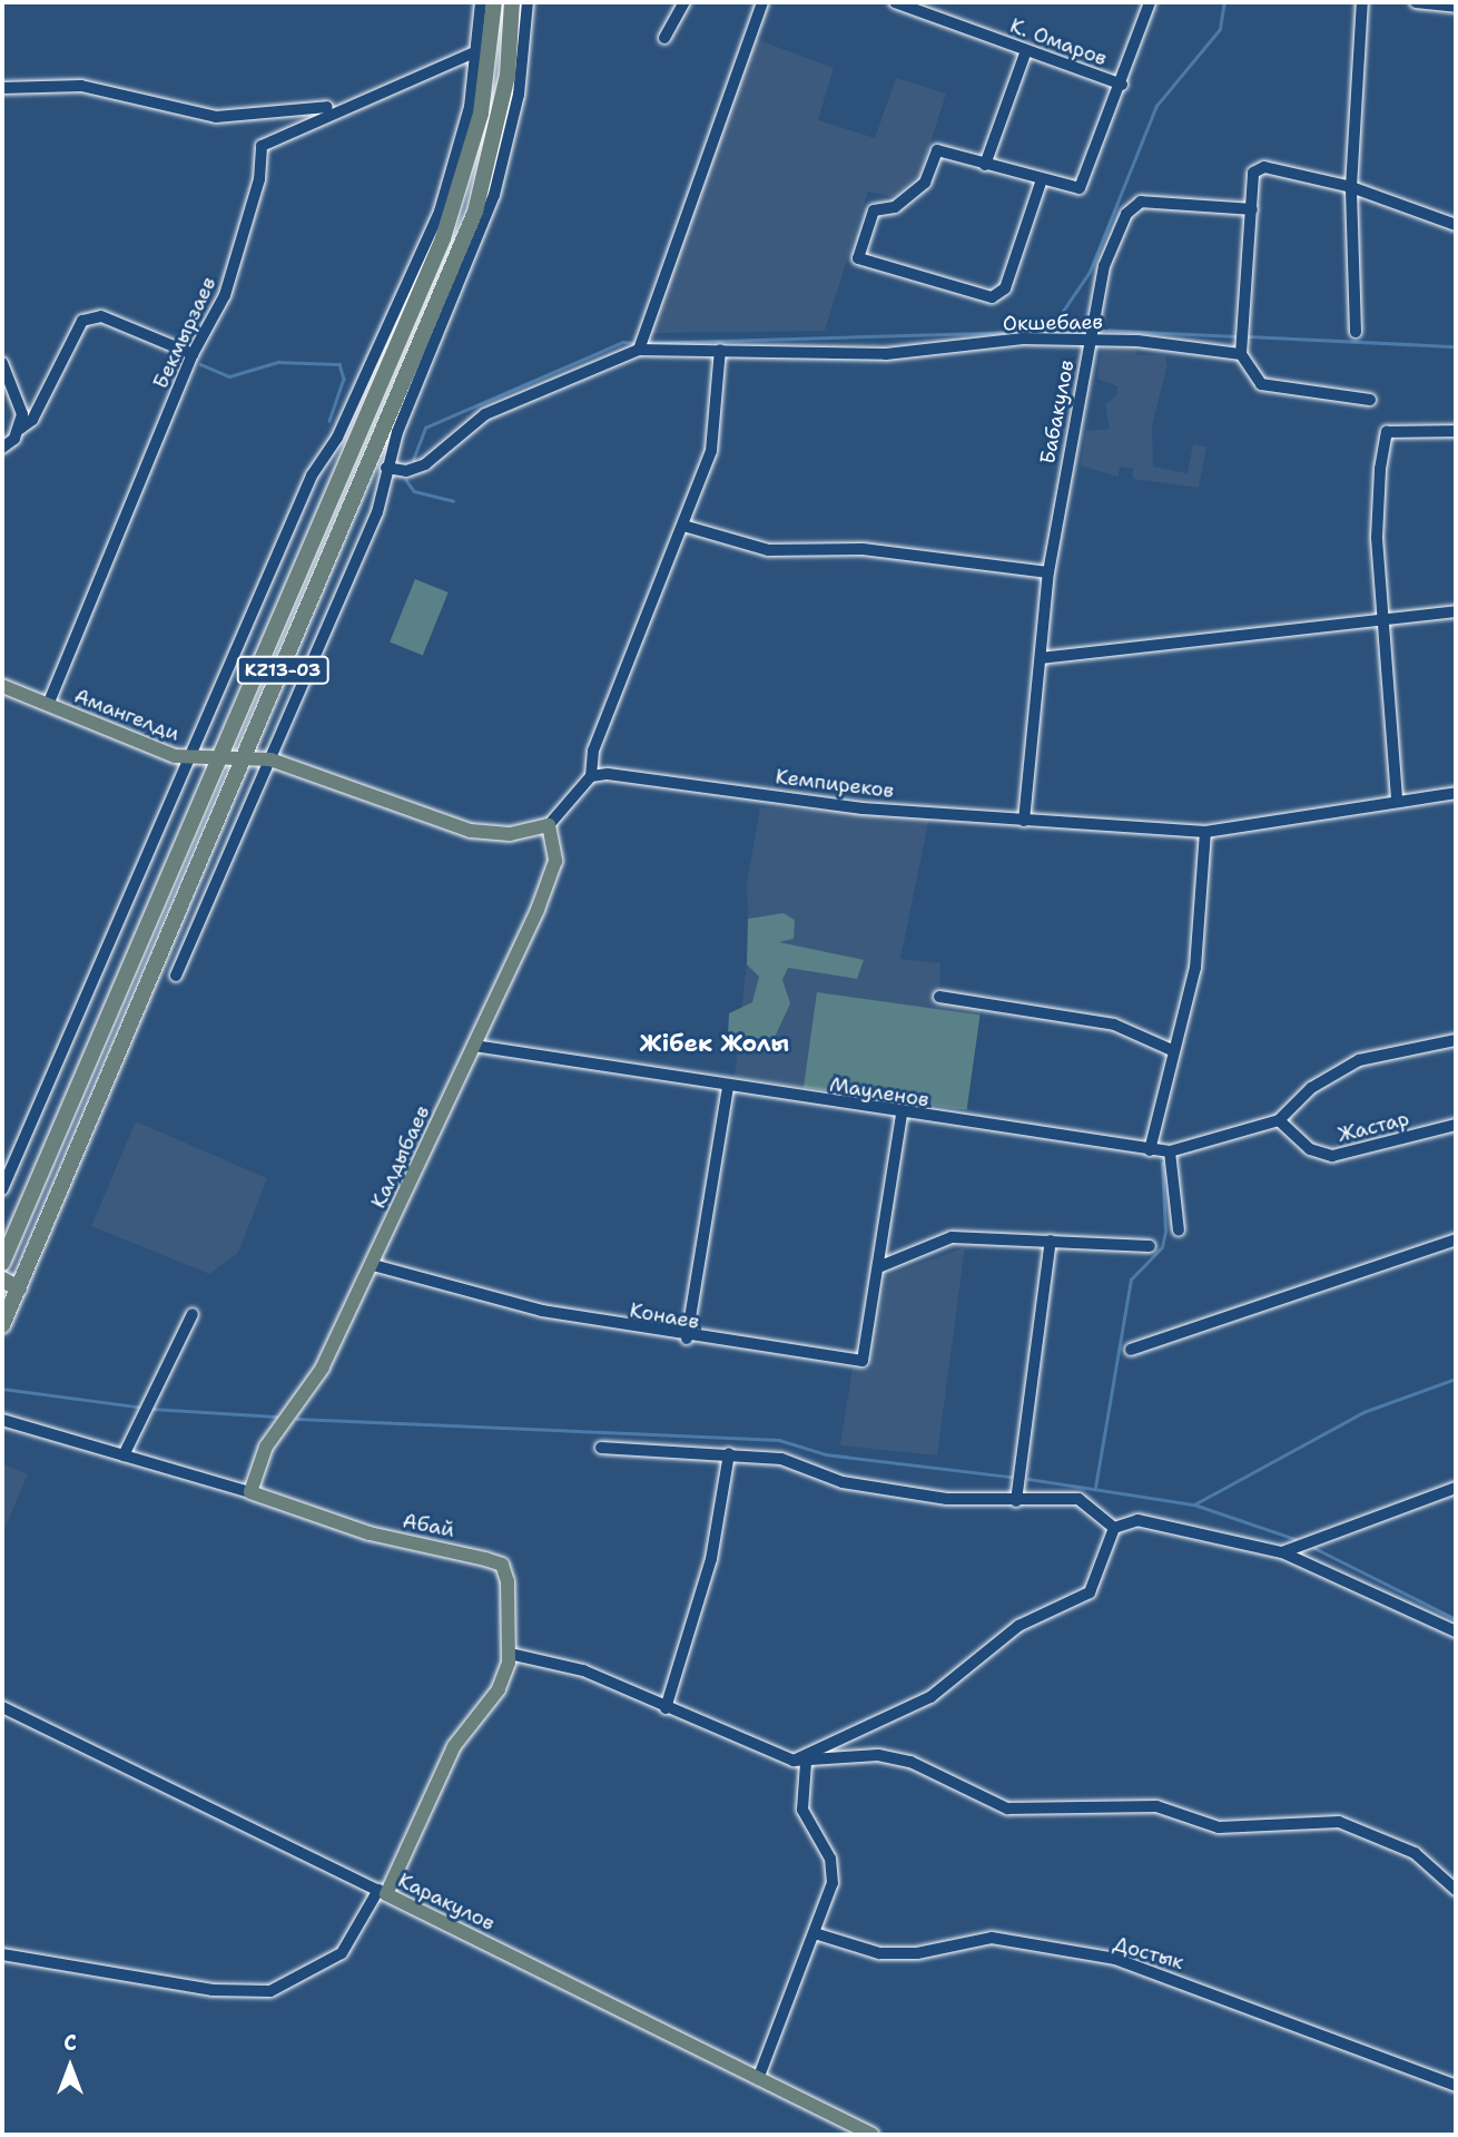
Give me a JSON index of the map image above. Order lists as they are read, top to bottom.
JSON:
{
  "streets": {
    "highway": ["KZ13-03"],
    "main road": [
      "Амангелди",
      "Калдыбаев",
      "Абай",
      "Каракулов"
    ],
    "street": [
      "К. Омаров",
      "Окшебаев",
      "Бекмырзаев",
      "Бабакулов",
      "Кемпиреков",
      "Мауленов",
      "Жастар",
      "Конаев",
      "Достык"
    ]
  },
  "crossings": [
    ["Окшебаев", "Бабакулов"],
    ["Бекмырзаев", "Амангелди"],
    ["Бабакулов", "Кемпиреков"],
    ["KZ13-03", "Амангелди"],
    ["Мауленов", "Жастар"],
    ["Мауленов", "Калдыбаев"],
    ["Мауленов", "Конаев"],
    ["Калдыбаев", "Конаев"],
    ["Калдыбаев", "Абай"],
    ["Абай", "Каракулов"]
  ],
  "districts": ["Жібек Жолы"],
  "north": "top"
}
